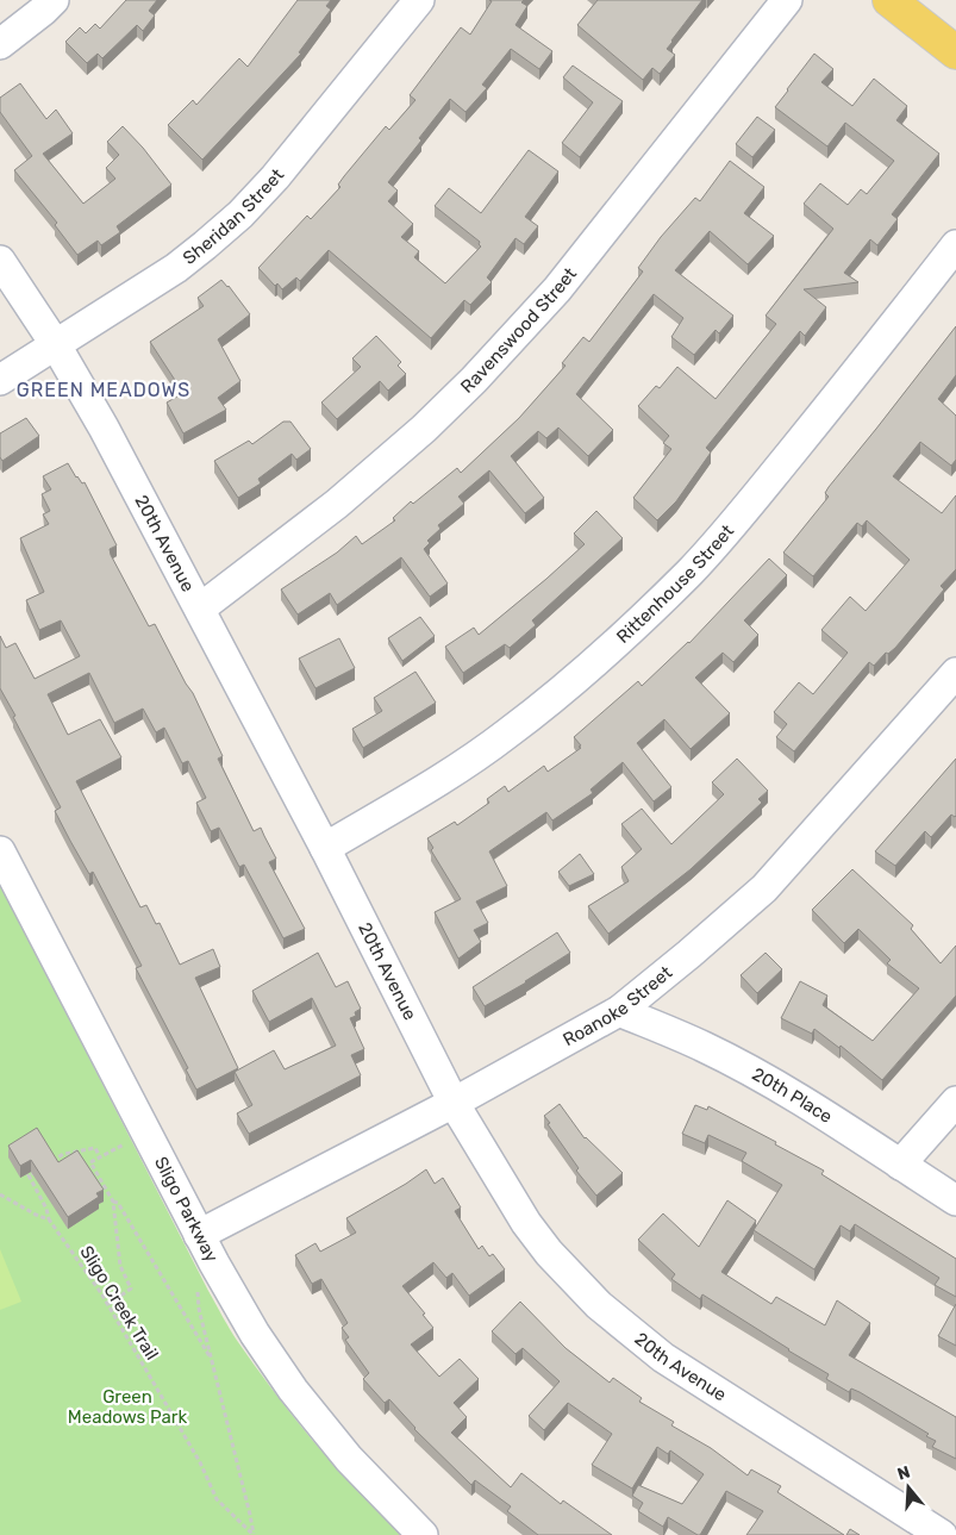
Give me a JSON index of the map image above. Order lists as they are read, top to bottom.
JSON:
{
  "streets": {
    "street": [
      "Sheridan Street",
      "Ravenswood Street",
      "20th Avenue",
      "Rittenhouse Street",
      "Roanoke Street",
      "20th Place",
      "Sligo Parkway"
    ],
    "path": ["Sligo Creek Trail"]
  },
  "crossings": [
    ["Sheridan Street", "20th Avenue"],
    ["Ravenswood Street", "20th Avenue"],
    ["20th Avenue", "Rittenhouse Street"],
    ["20th Avenue", "Roanoke Street"],
    ["Roanoke Street", "20th Place"],
    ["Roanoke Street", "Sligo Parkway"]
  ],
  "districts": ["GREEN MEADOWS"],
  "parks": ["Green Meadows Park"],
  "north": "top"
}
